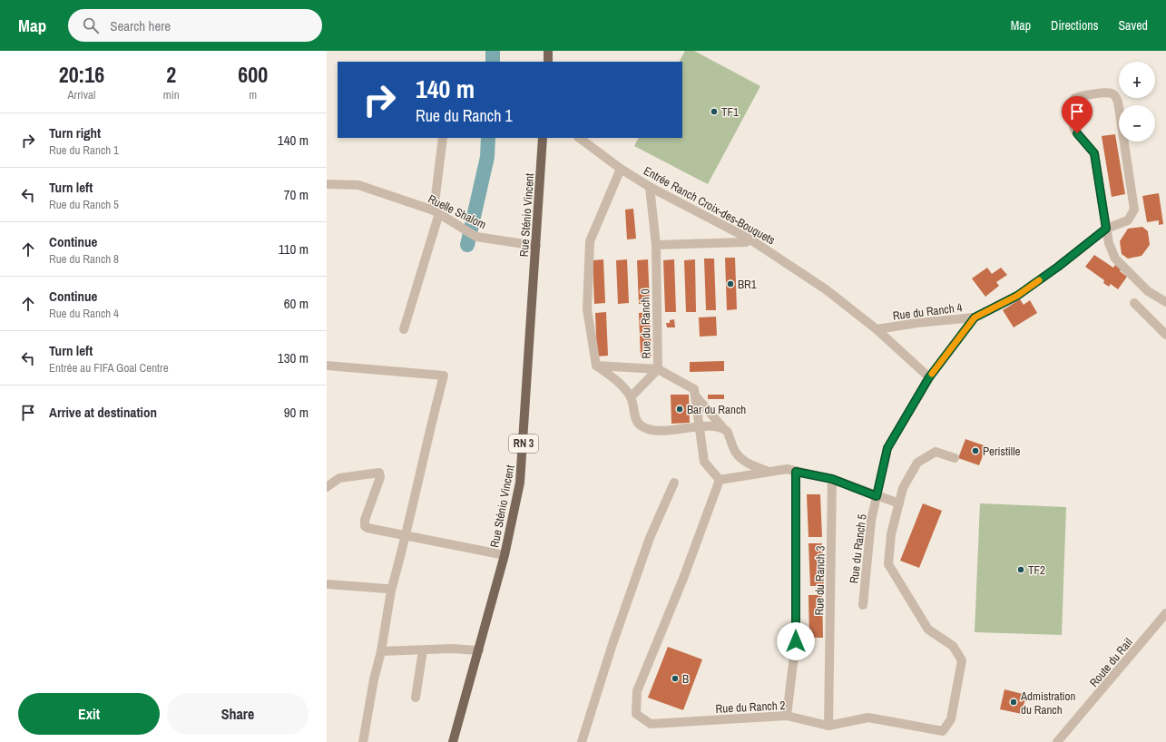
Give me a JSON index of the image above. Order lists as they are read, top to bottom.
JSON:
{
  "streets": {
    "main road": ["Rue Sténio Vincent", "RN 3"],
    "street": [
      "Entrée Ranch Croix-des-Bouquets",
      "Ruelle Shalom",
      "Rue du Ranch 4",
      "Rue du Ranch 0",
      "Rue du Ranch 5",
      "Rue du Ranch 3",
      "Route du Rail",
      "Rue du Ranch 2"
    ]
  },
  "crossings": [
    ["Entrée Ranch Croix-des-Bouquets", "Rue du Ranch 4"],
    ["Entrée Ranch Croix-des-Bouquets", "Rue du Ranch 0"],
    ["Entrée Ranch Croix-des-Bouquets", "Rue du Ranch 5"],
    ["Ruelle Shalom", "Rue Sténio Vincent"],
    ["Rue du Ranch 4", "Rue du Ranch 5"],
    ["Rue du Ranch 3", "Rue du Ranch 2"]
  ],
  "places": [
    "TF1",
    "BR1",
    "Bar du Ranch",
    "Peristille",
    "TF2",
    "B",
    "Admistration du Ranch"
  ],
  "page": {
    "header": "Map",
    "search": "Search here",
    "nav": ["Map", "Directions", "Saved"],
    "eta": [
      "20:16",
      "Arrival",
      "2",
      "min",
      "600",
      "m"
    ],
    "map_buttons": ["+", "−"],
    "turn": ["140 m", "Rue du Ranch 1"],
    "list": [
      {
        "name": "Turn right",
        "note": "Rue du Ranch 1",
        "value": "140 m"
      },
      {
        "name": "Turn left",
        "note": "Rue du Ranch 5",
        "value": "70 m"
      },
      {
        "name": "Continue",
        "note": "Rue du Ranch 8",
        "value": "110 m"
      },
      {
        "name": "Continue",
        "note": "Rue du Ranch 4",
        "value": "60 m"
      },
      {
        "name": "Turn left",
        "note": "Entrée au FIFA Goal Centre",
        "value": "130 m"
      },
      {
        "name": "Arrive at destination",
        "value": "90 m"
      }
    ],
    "buttons": ["Exit", "Share"]
  }
}
